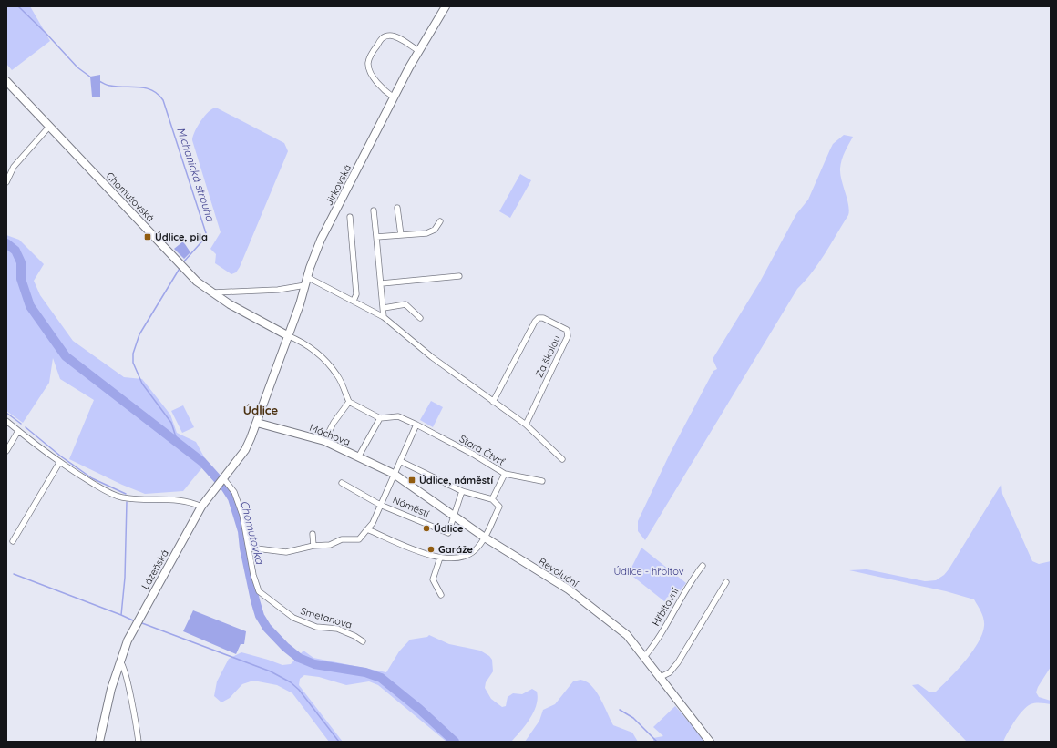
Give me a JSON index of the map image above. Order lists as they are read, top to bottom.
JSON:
{
  "streets": {
    "street": [
      "Jirkovská",
      "Chomutovská",
      "Za školou",
      "Máchova",
      "Stará Čtvrť",
      "Náměstí",
      "Lázeňská",
      "Revoluční",
      "Hřbitovní",
      "Smetanova"
    ]
  },
  "crossings": [
    ["Jirkovská", "Chomutovská"],
    ["Jirkovská", "Máchova"],
    ["Jirkovská", "Lázeňská"],
    ["Máchova", "Náměstí"],
    ["Máchova", "Lázeňská"],
    ["Náměstí", "Revoluční"],
    ["Lázeňská", "Smetanova"],
    ["Revoluční", "Hřbitovní"]
  ],
  "districts": ["Údlice"],
  "water": ["Michanická strouha", "Chomutovka"],
  "parks": ["Údlice - hřbitov"],
  "places": {
    "transit": ["Údlice, pila", "Údlice, náměstí"],
    "other": ["Údlice", "Garáže"]
  }
}
